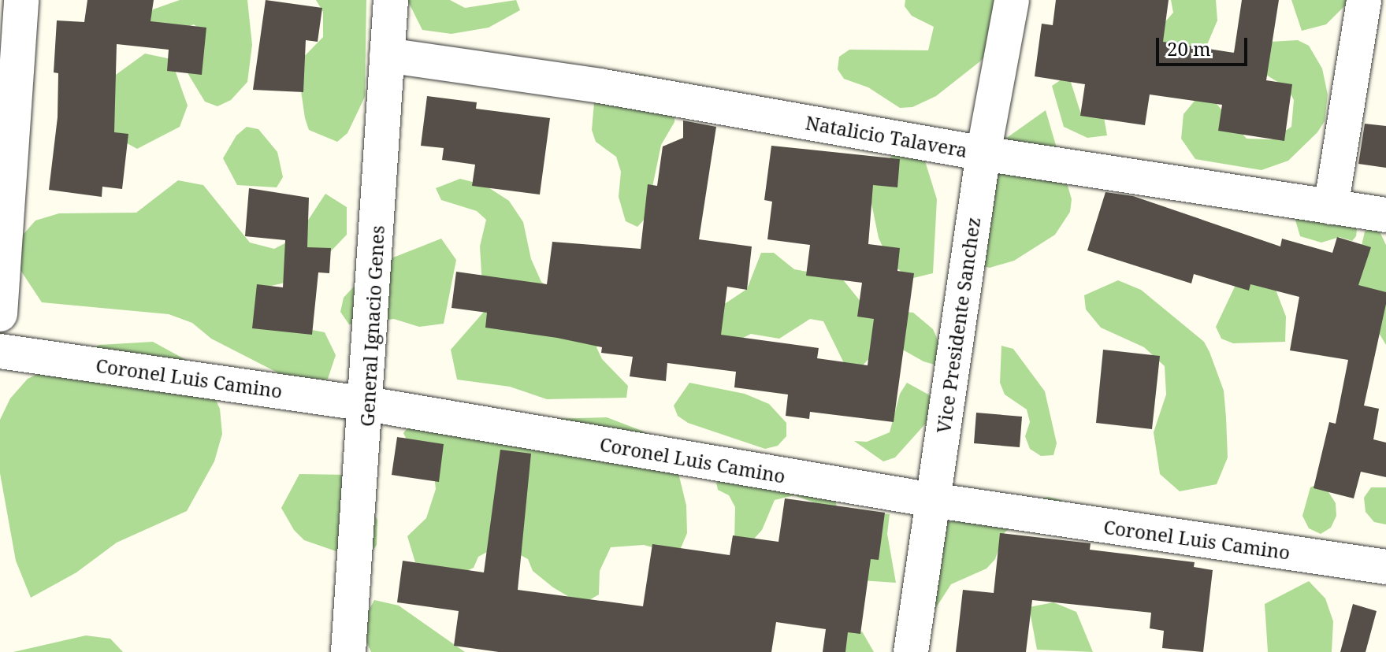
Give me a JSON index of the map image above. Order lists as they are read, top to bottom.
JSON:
{
  "streets": {
    "street": [
      "Natalicio Talavera",
      "Vice Presidente Sanchez",
      "General Ignacio Genes",
      "Coronel Luis Camino"
    ]
  },
  "crossings": [
    ["Natalicio Talavera", "Vice Presidente Sanchez"],
    ["Natalicio Talavera", "General Ignacio Genes"],
    ["Vice Presidente Sanchez", "Coronel Luis Camino"],
    ["General Ignacio Genes", "Coronel Luis Camino"]
  ],
  "scale_bar": "20 m"
}
